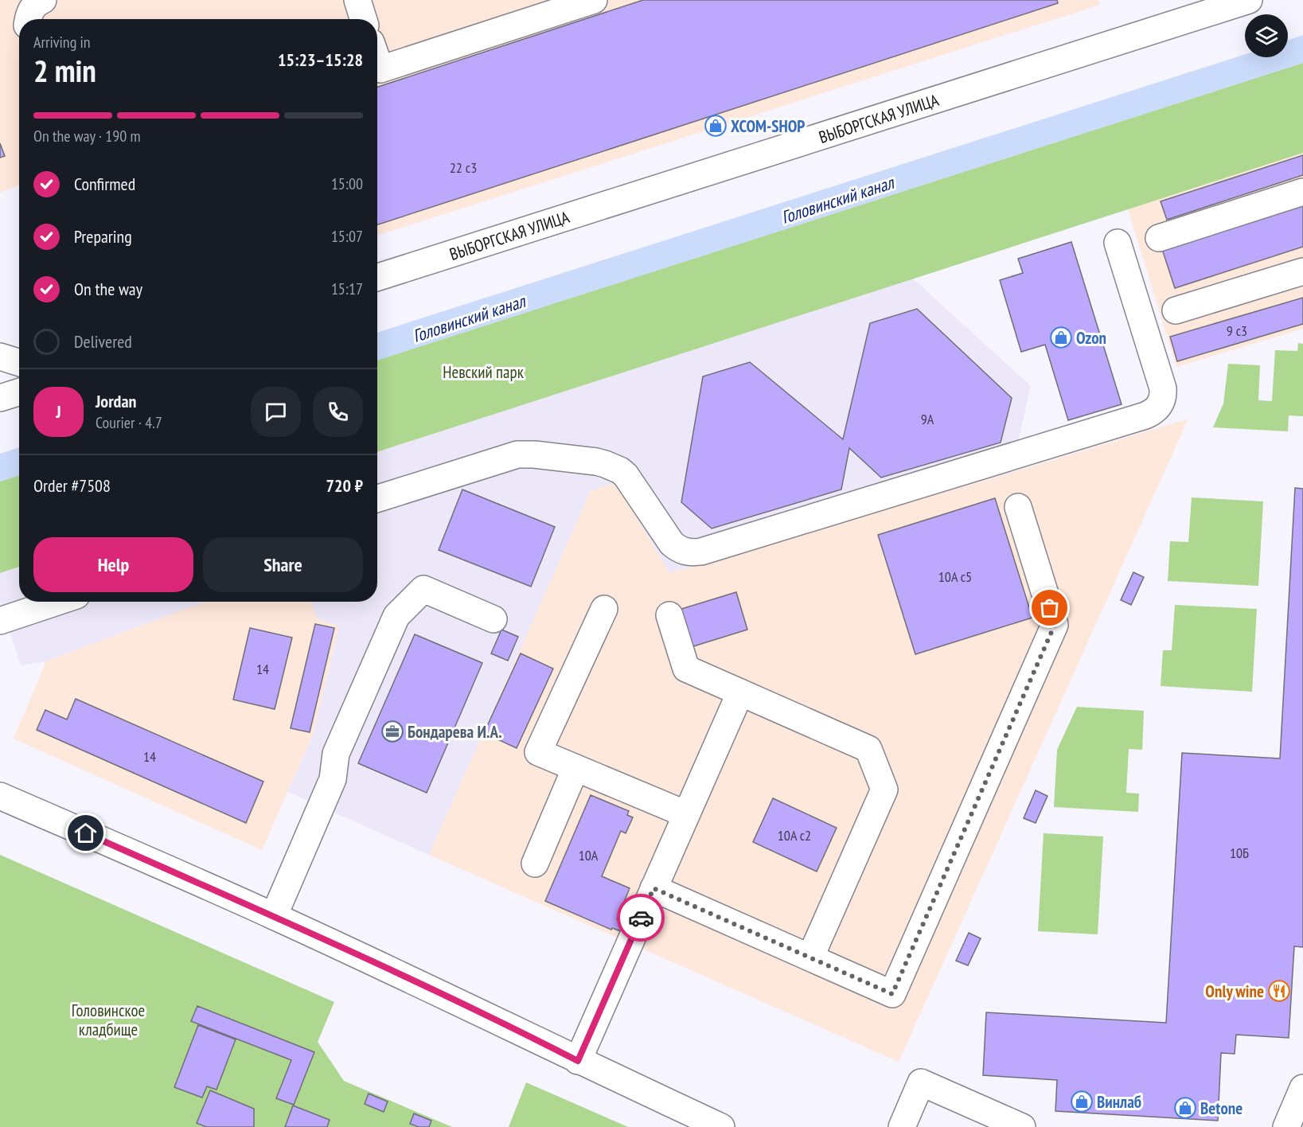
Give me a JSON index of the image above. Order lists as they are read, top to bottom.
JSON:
{
  "streets": {
    "street": ["ВЫБОРГСКАЯ УЛИЦА"]
  },
  "water": ["Головинский канал"],
  "parks": ["Невский парк", "Головинское кладбище"],
  "places": {
    "shop": [
      "XCOM-SHOP",
      "Ozon",
      "Винлаб",
      "Betone"
    ],
    "office": ["Бондарева И.А."],
    "restaurant": ["Only wine"]
  },
  "house_numbers": [
    "22 с3",
    "9 с3",
    "9А",
    "10А с5",
    "14",
    "14",
    "10А с2",
    "10Б",
    "10А"
  ],
  "page": {
    "heading": ["2 min", "Arriving in", "15:23–15:28"],
    "panel": [
      "Jordan",
      "Courier · 4.7",
      "Order #7508",
      "720 ₽"
    ],
    "bar": "On the way · 190 m",
    "list": [
      ["Confirmed", "15:00"],
      ["Preparing", "15:07"],
      ["On the way", "15:17"],
      "Delivered"
    ],
    "round": "J",
    "buttons": ["Help", "Share"]
  }
}
